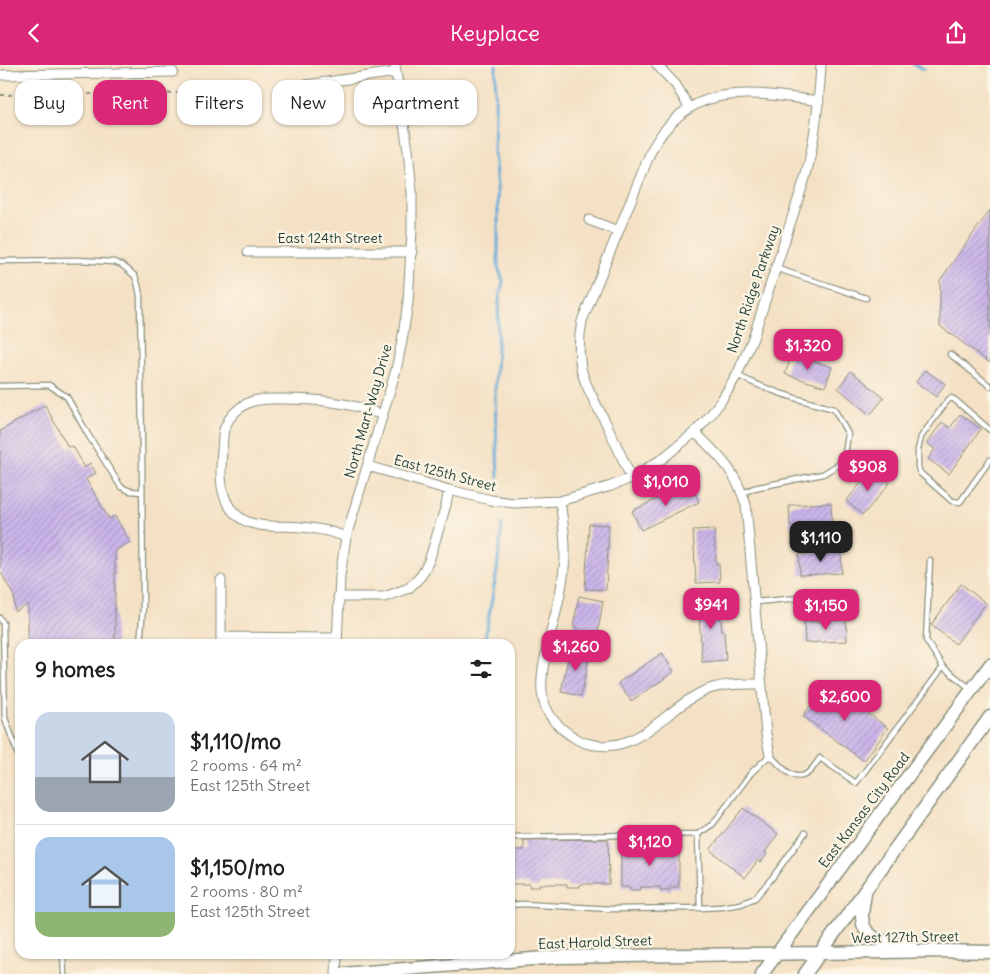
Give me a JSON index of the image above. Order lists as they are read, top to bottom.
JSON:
{
  "streets": {
    "main road": ["East Kansas City Road", "West 127th Street", "East Harold Street"],
    "street": [
      "East 124th Street",
      "North Ridge Parkway",
      "North Mart-Way Drive",
      "East 125th Street"
    ]
  },
  "crossings": [
    ["East 124th Street", "North Mart-Way Drive"],
    ["North Ridge Parkway", "East 125th Street"],
    ["North Mart-Way Drive", "East 125th Street"],
    ["East Kansas City Road", "East Harold Street"],
    ["West 127th Street", "East Harold Street"]
  ],
  "page": {
    "header": "Keyplace",
    "chip": [
      "Buy",
      "Rent",
      "Filters",
      "New",
      "Apartment"
    ],
    "price": [
      "$1,320",
      "$908",
      "$1,010",
      "$1,110",
      "$941",
      "$1,150",
      "$1,260",
      "$2,600",
      "$1,120"
    ],
    "heading": "9 homes",
    "list": [
      {
        "name": "$1,110/mo",
        "note": "2 rooms · 64 m² · East 125th Street"
      },
      {
        "name": "$1,150/mo",
        "note": "2 rooms · 80 m² · East 125th Street"
      }
    ]
  }
}
